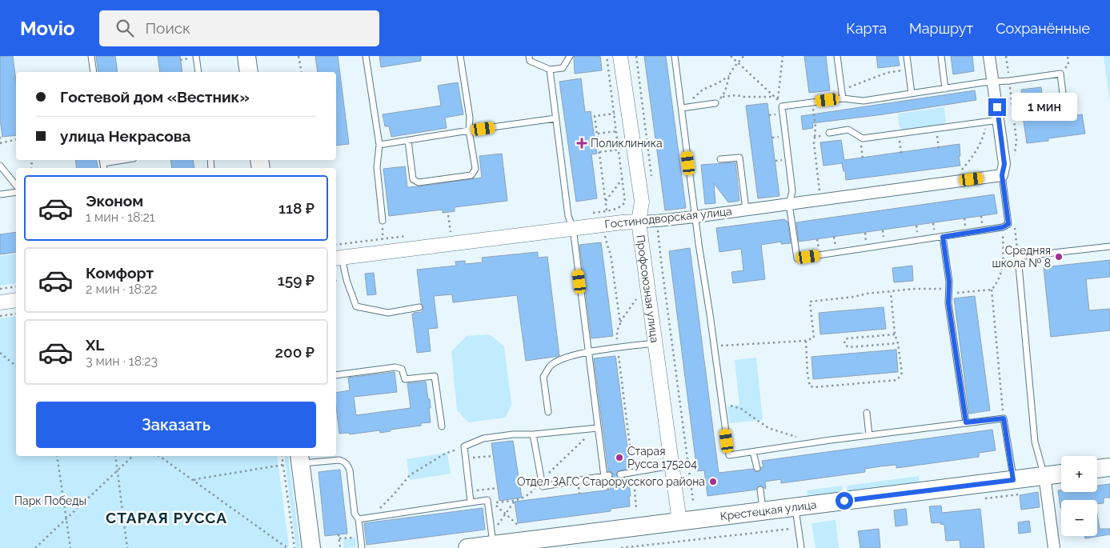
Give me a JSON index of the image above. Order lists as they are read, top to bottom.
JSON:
{
  "streets": {
    "main road": ["Крестецкая улица"],
    "street": ["Гостинодворская улица", "Профсоюзная улица"]
  },
  "crossings": [
    ["Гостинодворская улица", "Профсоюзная улица"],
    ["Профсоюзная улица", "Крестецкая улица"]
  ],
  "districts": ["СТАРАЯ РУССА"],
  "parks": ["Парк Победы"],
  "places": {
    "health": ["Поликлиника"],
    "other": ["Средняя школа № 8", "Старая Русса 175204", "Отдел ЗАГС Старорусского района"]
  },
  "page": {
    "header": "Movio",
    "search": "Поиск",
    "nav": ["Карта", "Маршрут", "Сохранённые"],
    "banner": ["Гостевой дом «Вестник»", "улица Некрасова"],
    "bubble": "1 мин",
    "list": [
      {
        "name": "Эконом",
        "note": "1 мин · 18:21",
        "value": "118 ₽"
      },
      {
        "name": "Комфорт",
        "note": "2 мин · 18:22",
        "value": "159 ₽"
      },
      {
        "name": "XL",
        "note": "3 мин · 18:23",
        "value": "200 ₽"
      }
    ],
    "buttons": "Заказать",
    "map_buttons": ["+", "−"]
  }
}
